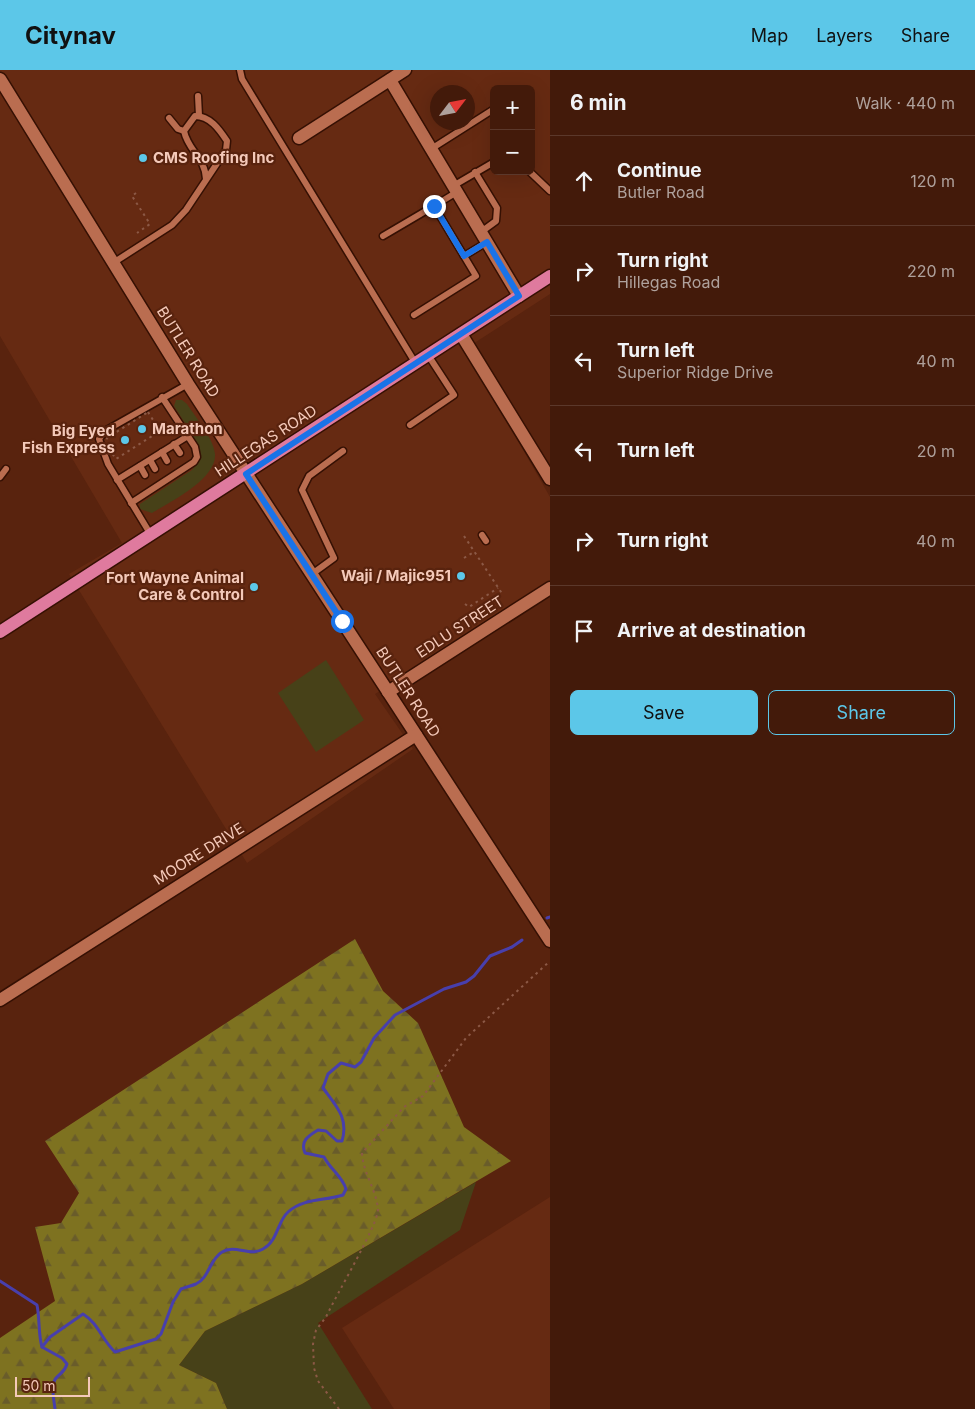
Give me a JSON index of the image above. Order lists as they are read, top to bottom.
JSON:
{
  "streets": {
    "main road": ["HILLEGAS ROAD"],
    "street": ["BUTLER ROAD", "EDLU STREET", "MOORE DRIVE"]
  },
  "crossings": [
    ["BUTLER ROAD", "HILLEGAS ROAD"],
    ["BUTLER ROAD", "EDLU STREET"],
    ["BUTLER ROAD", "MOORE DRIVE"]
  ],
  "places": [
    "CMS Roofing Inc",
    "Marathon",
    "Big Eyed Fish Express",
    "Waji / Majic951",
    "Fort Wayne Animal Care & Control"
  ],
  "scale_bar": "50 m",
  "north": "top right",
  "page": {
    "header": "Citynav",
    "nav": ["Map", "Layers", "Share"],
    "heading": ["6 min", "Walk · 440 m"],
    "map_buttons": ["+", "−"],
    "list": [
      ["Continue", "Butler Road", "120 m"],
      ["Turn right", "Hillegas Road", "220 m"],
      ["Turn left", "Superior Ridge Drive", "40 m"],
      ["Turn left", "20 m"],
      ["Turn right", "40 m"],
      "Arrive at destination"
    ],
    "buttons": ["Save", "Share"],
    "scale": "50 m"
  }
}
